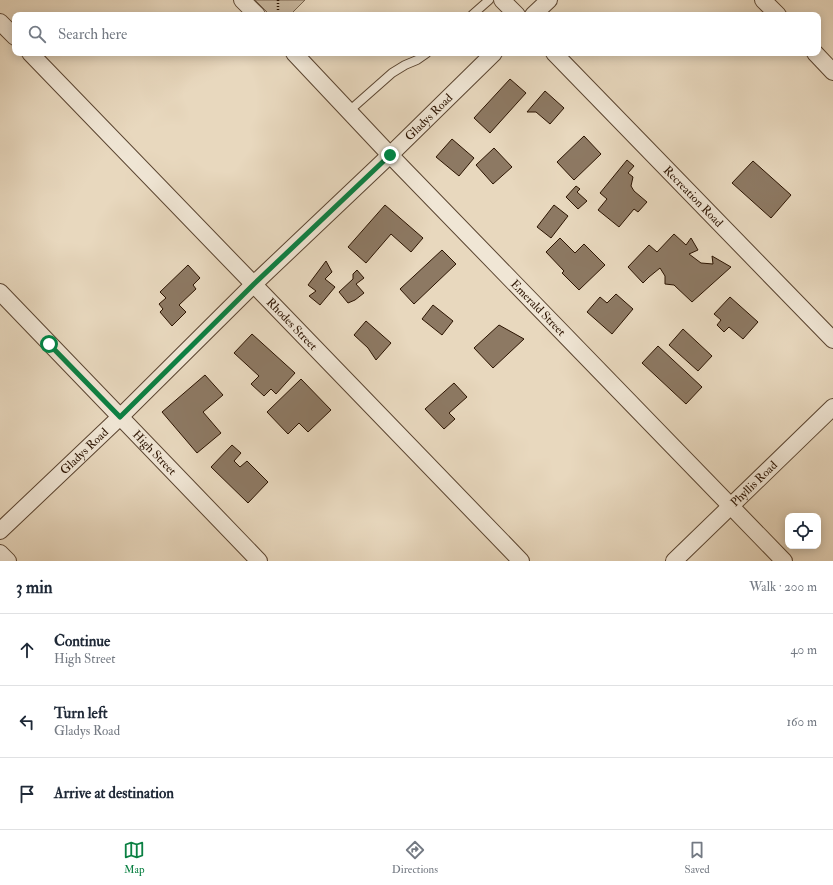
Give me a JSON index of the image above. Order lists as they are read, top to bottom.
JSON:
{
  "streets": {
    "street": [
      "Gladys Road",
      "Recreation Road",
      "Emerald Street",
      "Rhodes Street",
      "High Street",
      "Phyllis Road"
    ]
  },
  "crossings": [
    ["Gladys Road", "Emerald Street"],
    ["Gladys Road", "Rhodes Street"],
    ["Gladys Road", "High Street"],
    ["Emerald Street", "Phyllis Road"]
  ],
  "page": {
    "search": "Search here",
    "heading": ["3 min", "Walk · 200 m"],
    "list": [
      ["Continue", "High Street", "40 m"],
      ["Turn left", "Gladys Road", "160 m"],
      "Arrive at destination"
    ],
    "nav": ["Map", "Directions", "Saved"]
  }
}
